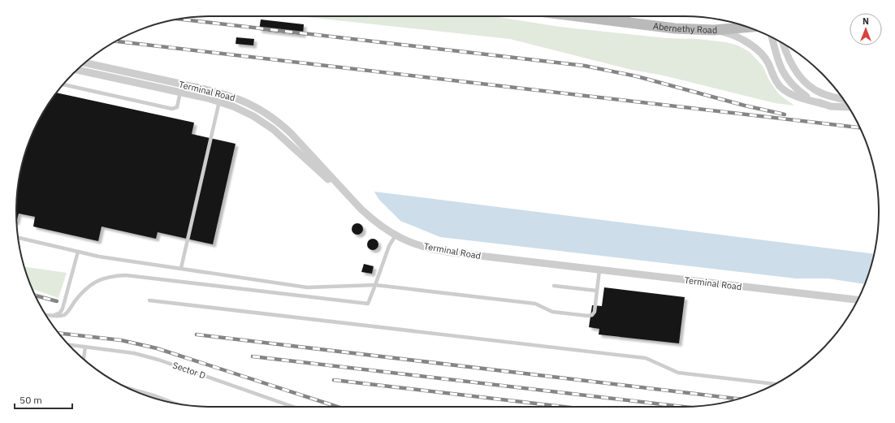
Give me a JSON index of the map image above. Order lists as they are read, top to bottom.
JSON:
{
  "streets": {
    "main road": ["Abernethy Road"],
    "street": ["Terminal Road"],
    "lane": ["Sector D"]
  },
  "scale_bar": "50 m",
  "north": "top"
}
